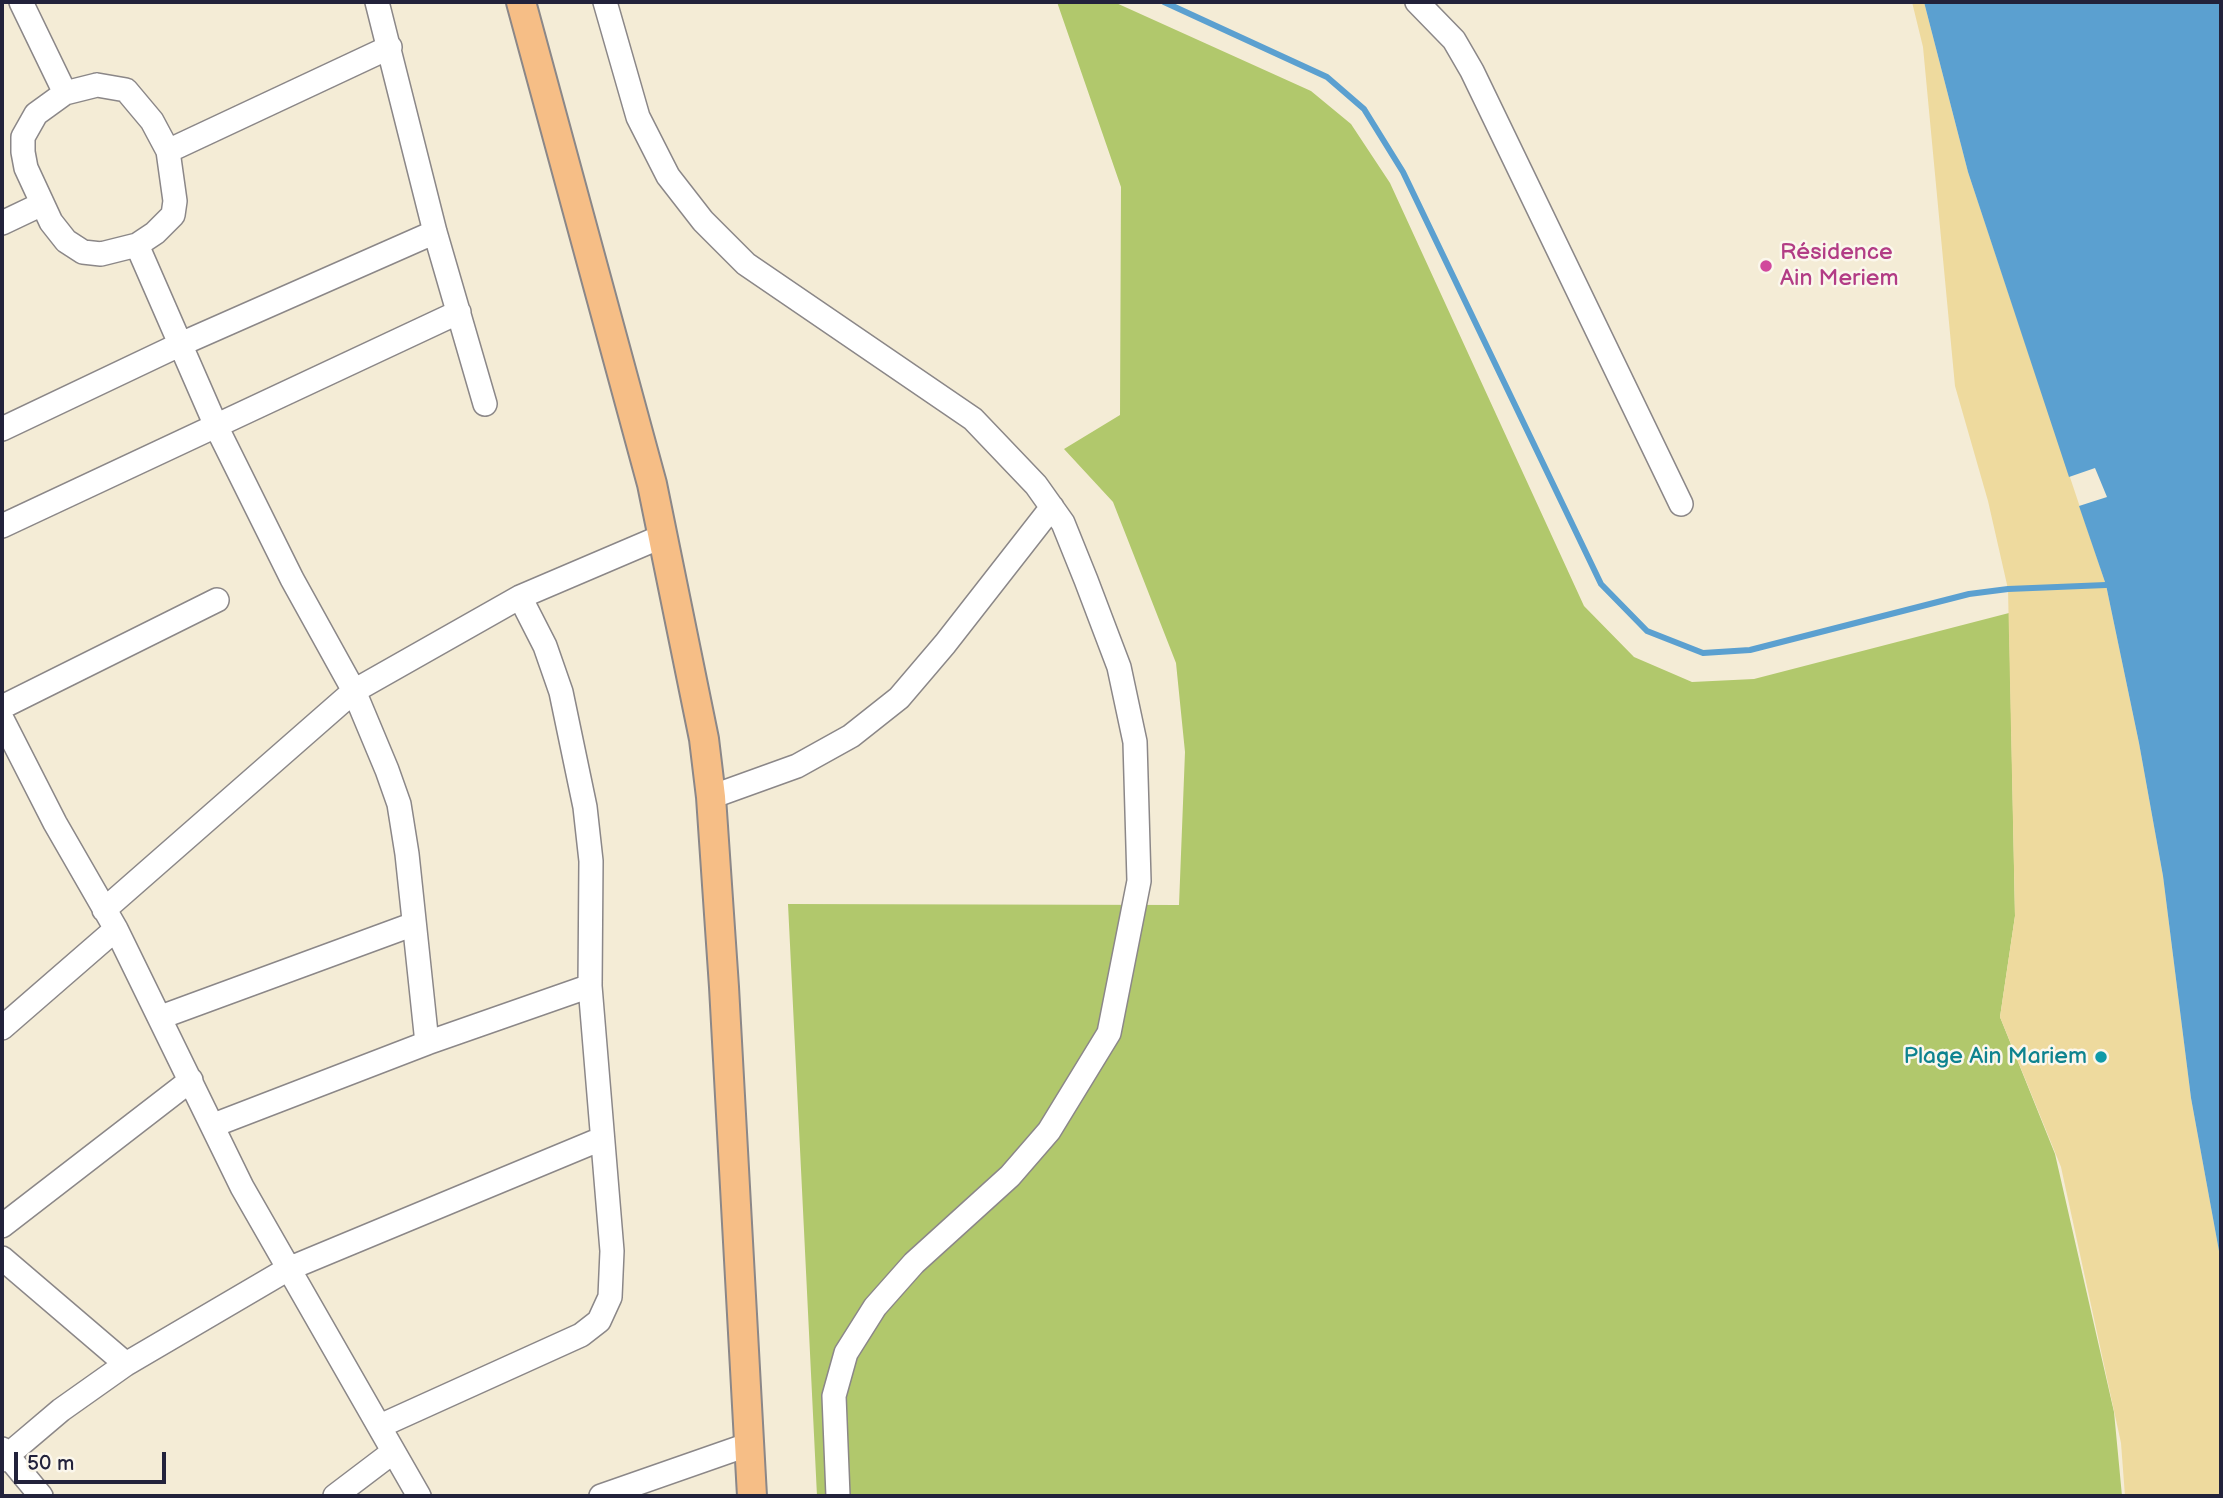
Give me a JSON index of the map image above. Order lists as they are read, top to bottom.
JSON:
{
  "places": ["Résidence Ain Meriem", "Plage Ain Mariem"],
  "scale_bar": "50 m"
}
